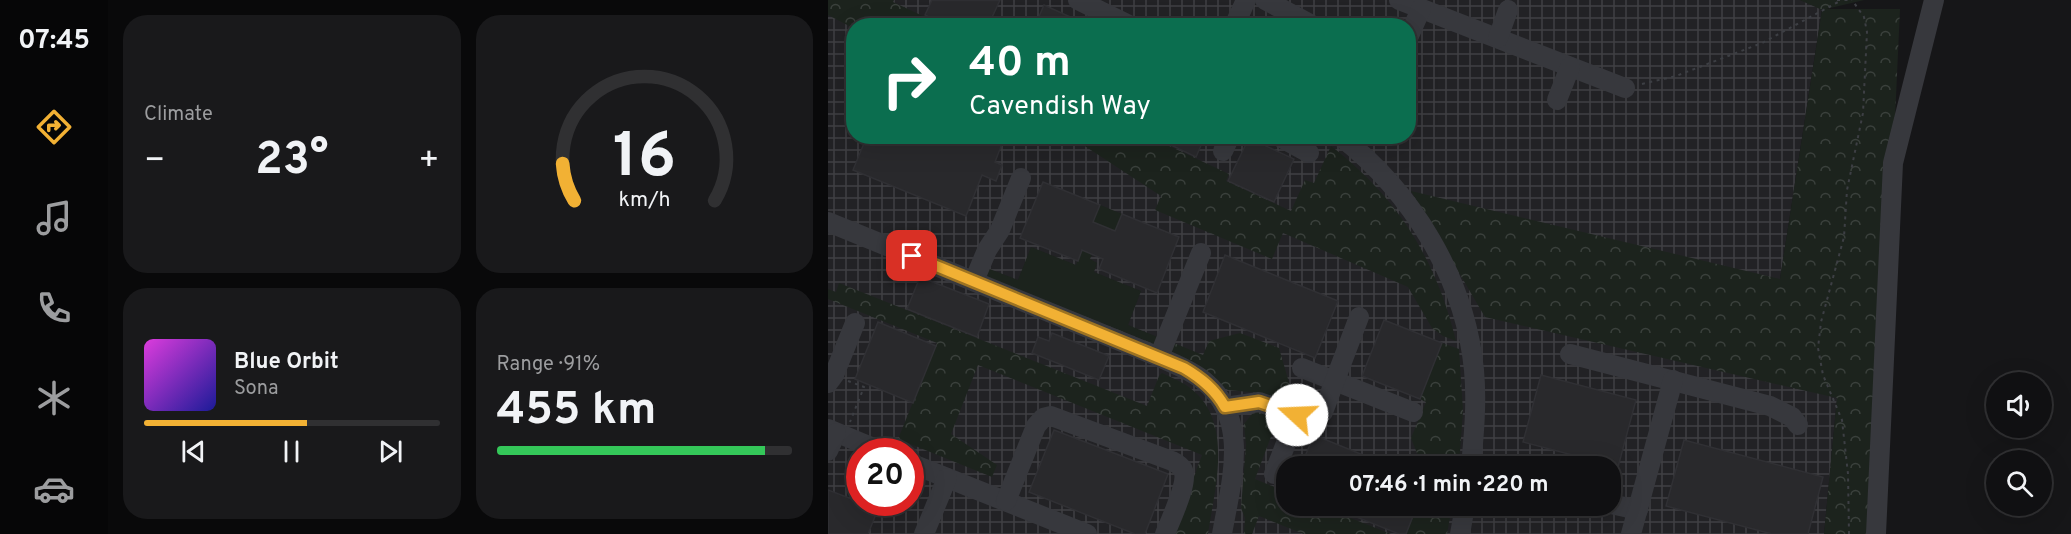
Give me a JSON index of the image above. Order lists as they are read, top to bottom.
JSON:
{
  "page": {
    "tabs": "07:45",
    "tile": [
      "Climate",
      ["Range · 91%", "455 km"]
    ],
    "turn": ["40 m", "Cavendish Way"],
    "heat": ["−", "23°", "+"],
    "song": ["Blue Orbit", "Sona"],
    "limit": "20",
    "trip": "07:46 · 1 min · 220 m",
    "gauge": ["16", "km/h"]
  }
}
